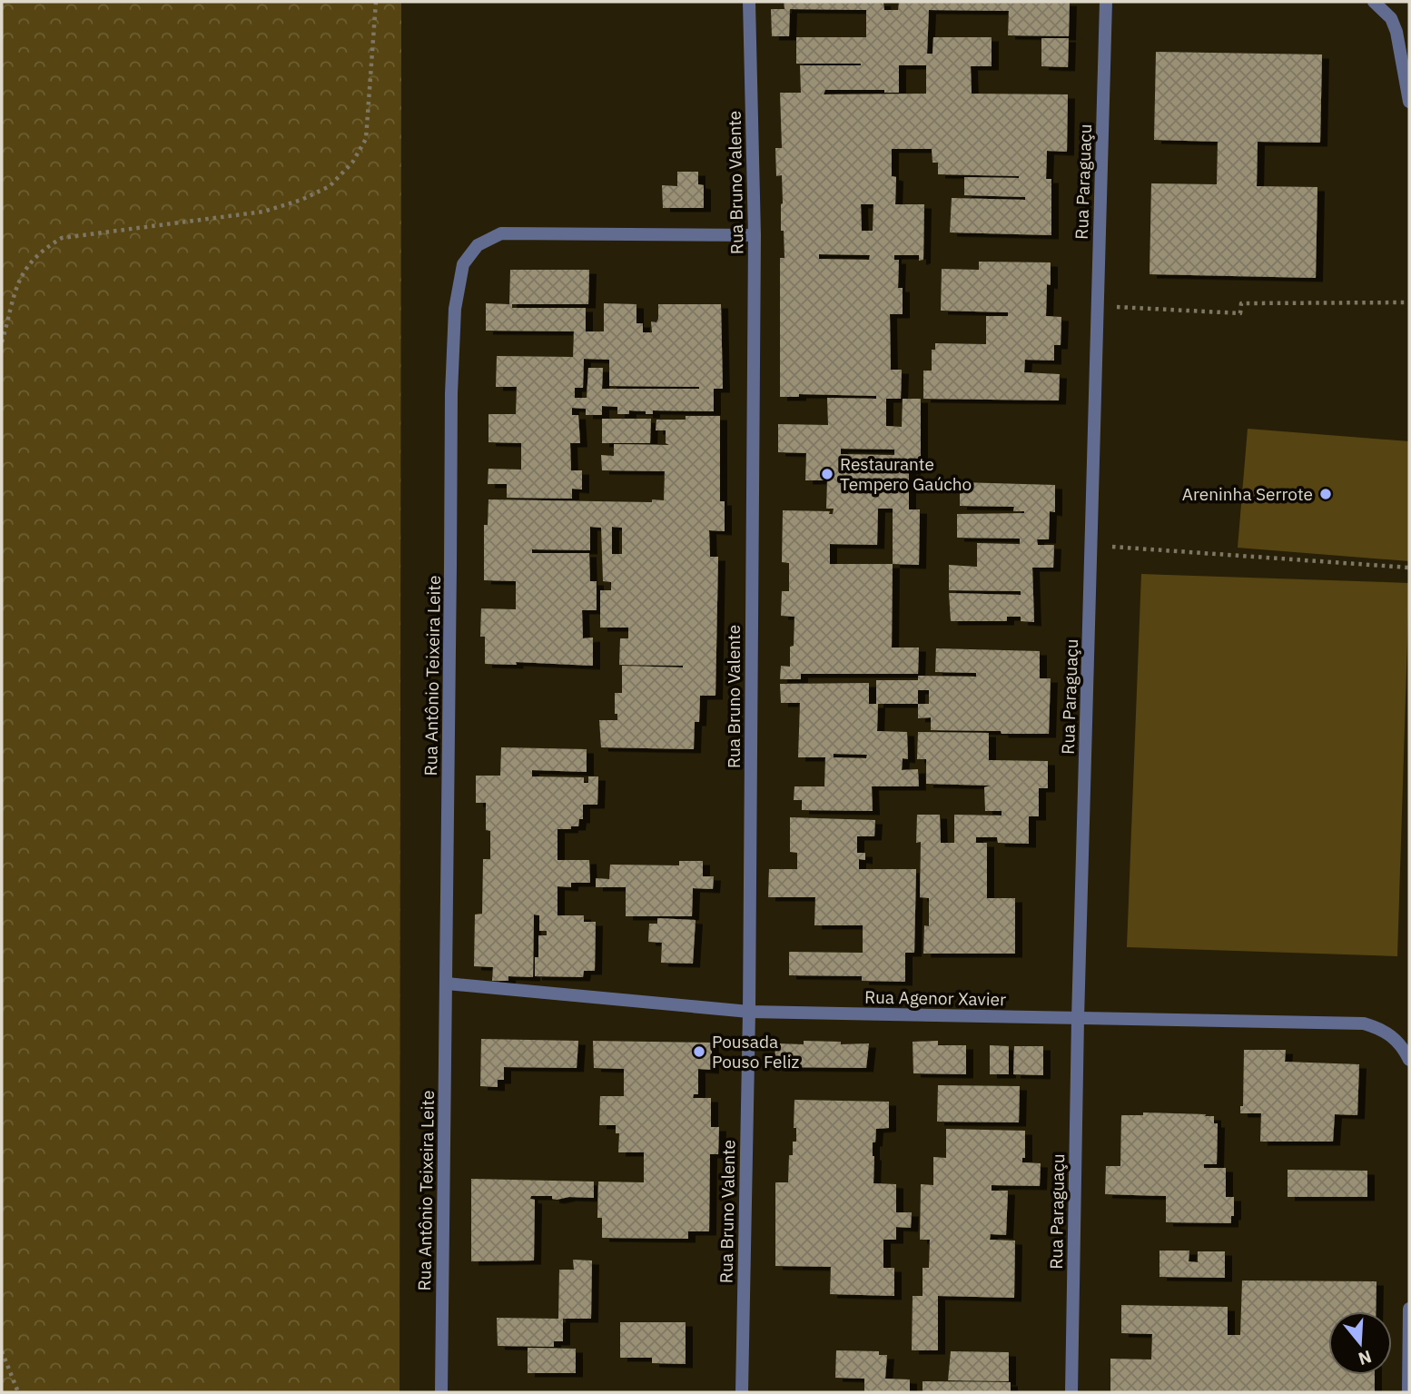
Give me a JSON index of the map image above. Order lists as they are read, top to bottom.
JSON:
{
  "streets": {
    "street": [
      "Rua Paraguaçu",
      "Rua Bruno Valente",
      "Rua Antônio Teixeira Leite",
      "Rua Agenor Xavier"
    ]
  },
  "crossings": [
    ["Rua Paraguaçu", "Rua Agenor Xavier"],
    ["Rua Bruno Valente", "Rua Antônio Teixeira Leite"],
    ["Rua Bruno Valente", "Rua Agenor Xavier"],
    ["Rua Antônio Teixeira Leite", "Rua Agenor Xavier"]
  ],
  "places": ["Restaurante Tempero Gaúcho", "Areninha Serrote", "Pousada Pouso Feliz"],
  "north": "bottom"
}
